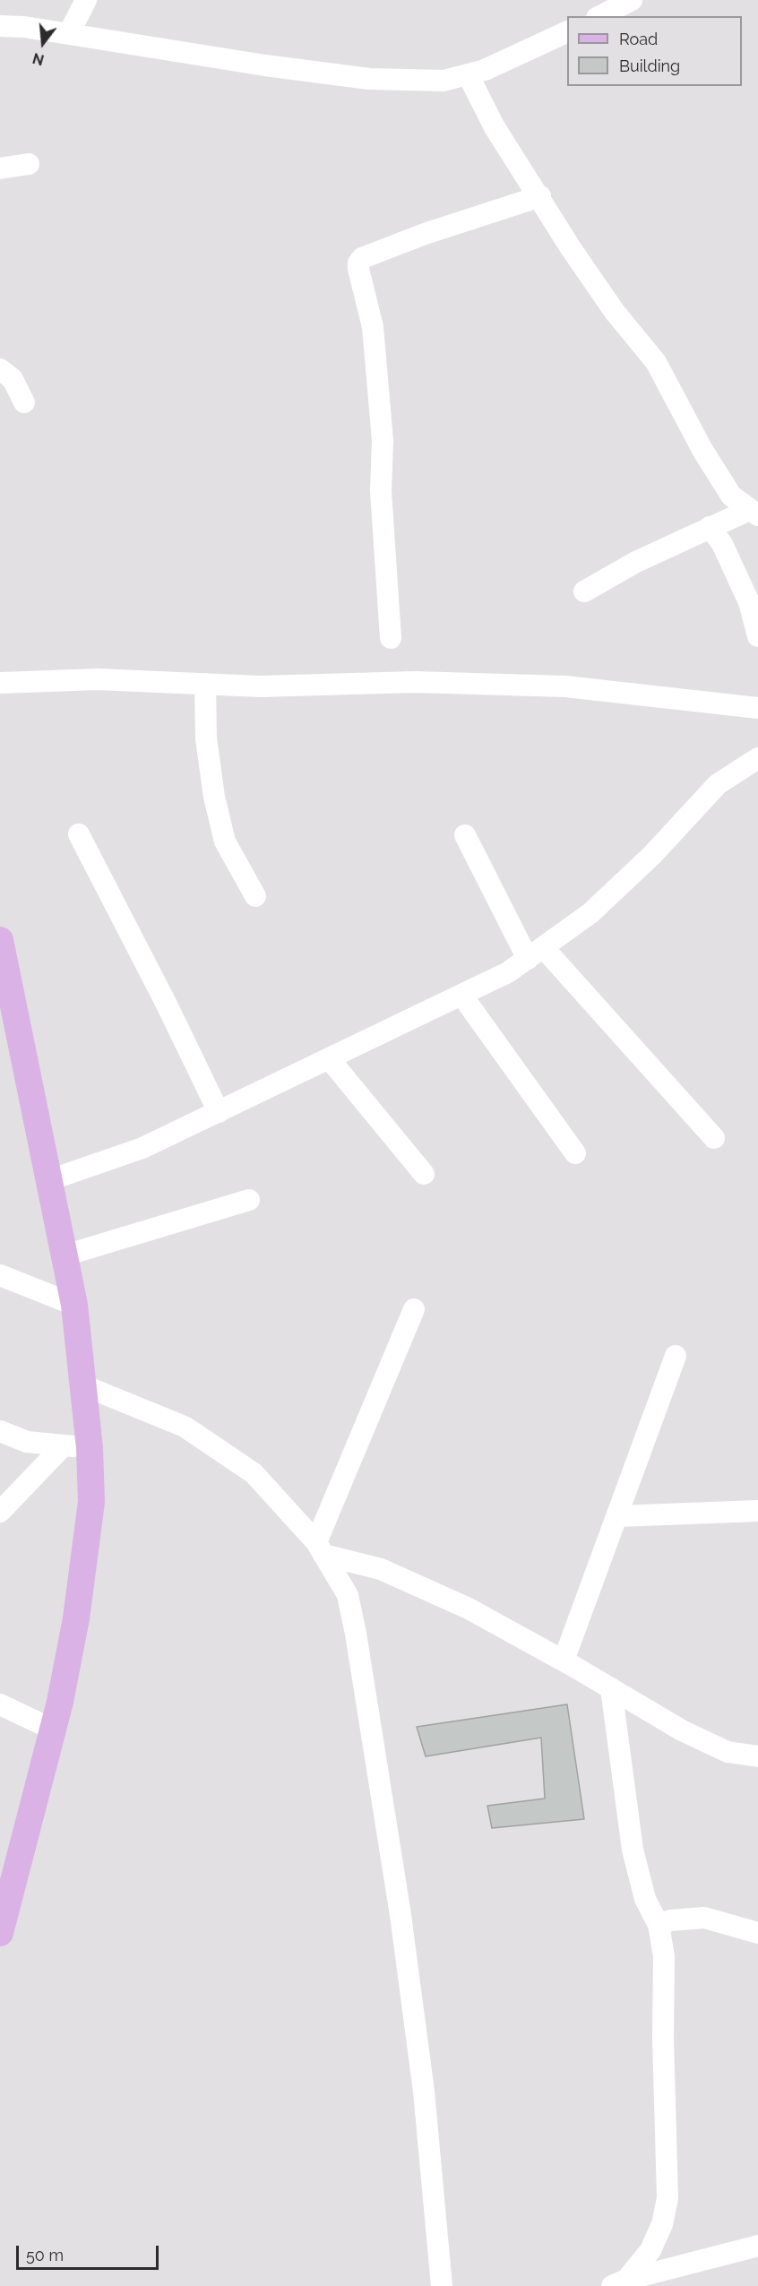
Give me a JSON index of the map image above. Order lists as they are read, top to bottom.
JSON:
{
  "legend": ["Road", "Building"],
  "scale_bar": "50 m",
  "north": "bottom"
}
